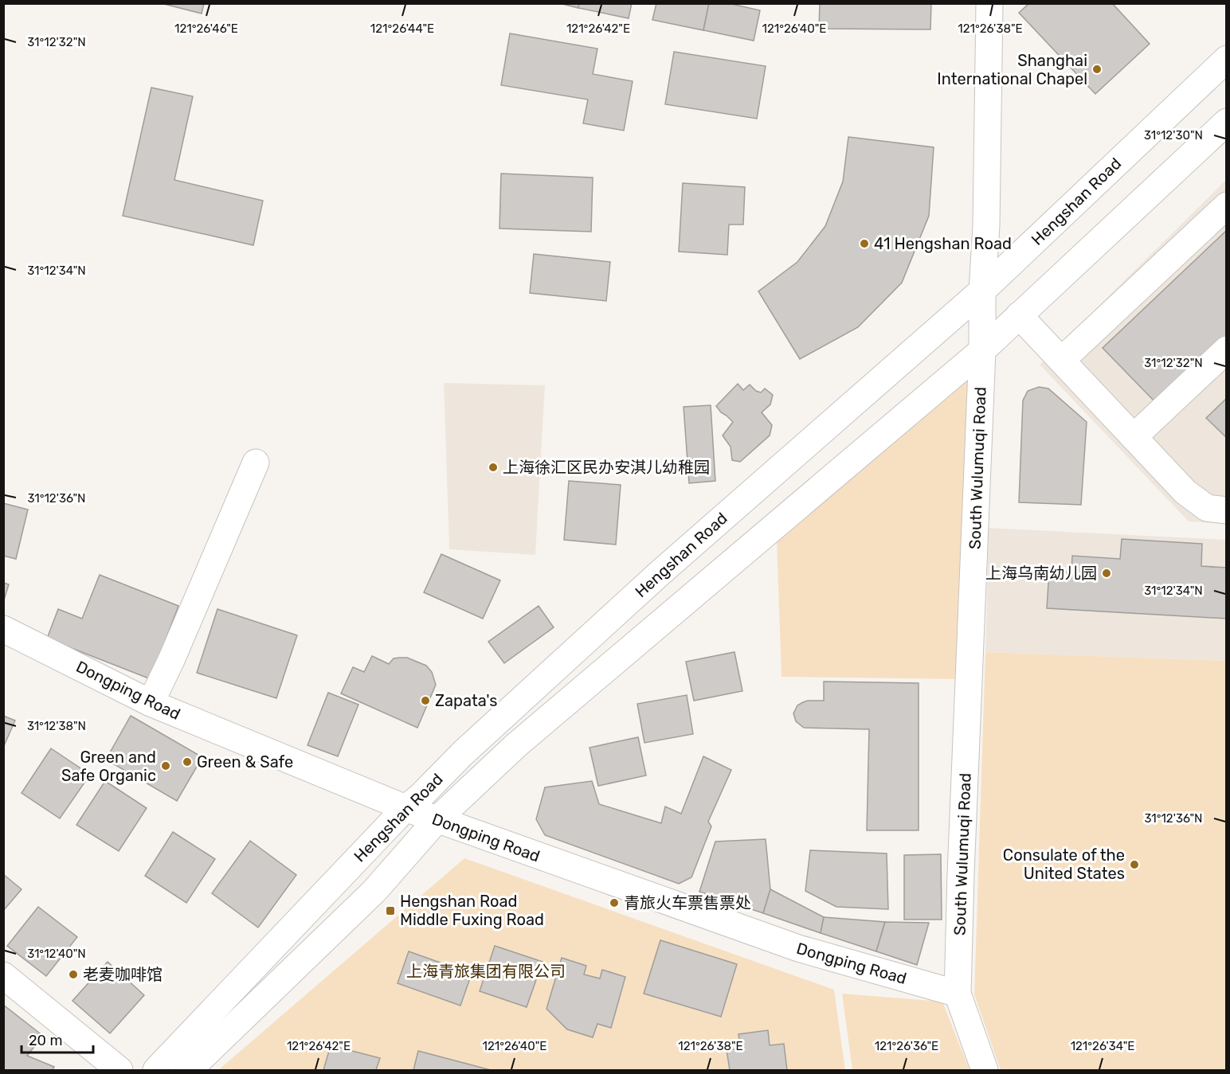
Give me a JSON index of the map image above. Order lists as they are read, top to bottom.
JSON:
{
  "streets": {
    "main road": ["Hengshan Road", "South Wulumuqi Road", "Dongping Road"]
  },
  "crossings": [
    ["Hengshan Road", "South Wulumuqi Road"],
    ["Hengshan Road", "Dongping Road"],
    ["South Wulumuqi Road", "Dongping Road"]
  ],
  "parks": ["上海青旅集团有限公司"],
  "places": {
    "other": [
      "Shanghai International Chapel",
      "41 Hengshan Road",
      "上海徐汇区民办安淇儿幼稚园",
      "上海乌南幼儿园",
      "Zapata's",
      "Green & Safe",
      "Green and Safe Organic",
      "Consulate of the United States",
      "青旅火车票售票处",
      "老麦咖啡馆"
    ],
    "transit": ["Hengshan Road Middle Fuxing Road"]
  },
  "scale_bar": "20 m",
  "coordinates": [
    "121°26'44\"E",
    "121°26'42\"E",
    "121°26'40\"E",
    "121°26'38\"E",
    "121°26'46\"E",
    "31°12'32\"N",
    "31°12'30\"N",
    "31°12'34\"N",
    "31°12'36\"N",
    "31°12'38\"N",
    "31°12'40\"N",
    "121°26'36\"E",
    "121°26'34\"E"
  ]
}
